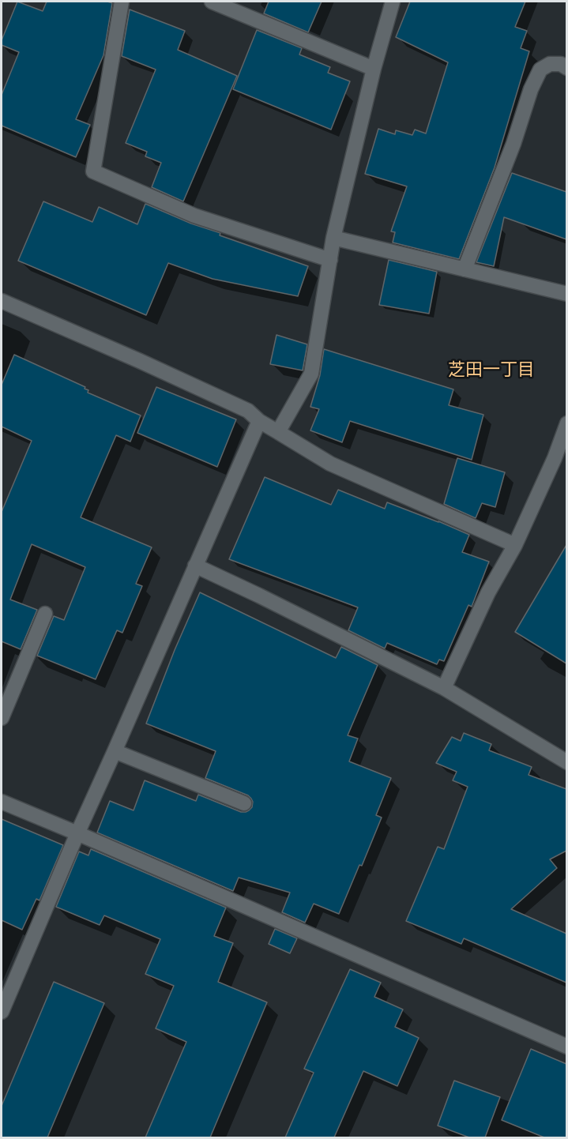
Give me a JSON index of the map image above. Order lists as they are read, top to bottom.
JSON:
{
  "districts": ["芝田一丁目"]
}
